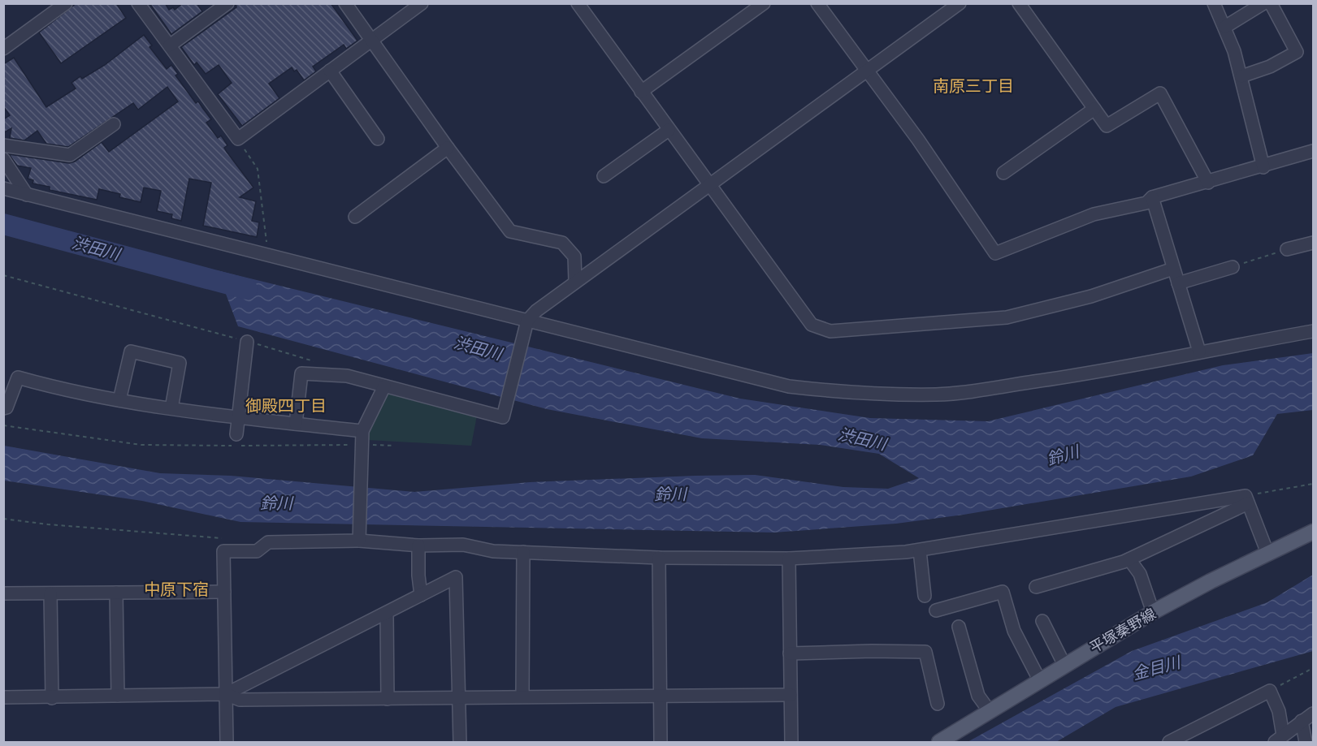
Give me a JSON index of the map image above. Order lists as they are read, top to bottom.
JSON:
{
  "streets": {
    "main road": ["平塚秦野線"]
  },
  "districts": ["南原三丁目", "御殿四丁目", "中原下宿"],
  "water": ["渋田川", "鈴川", "金目川"]
}
